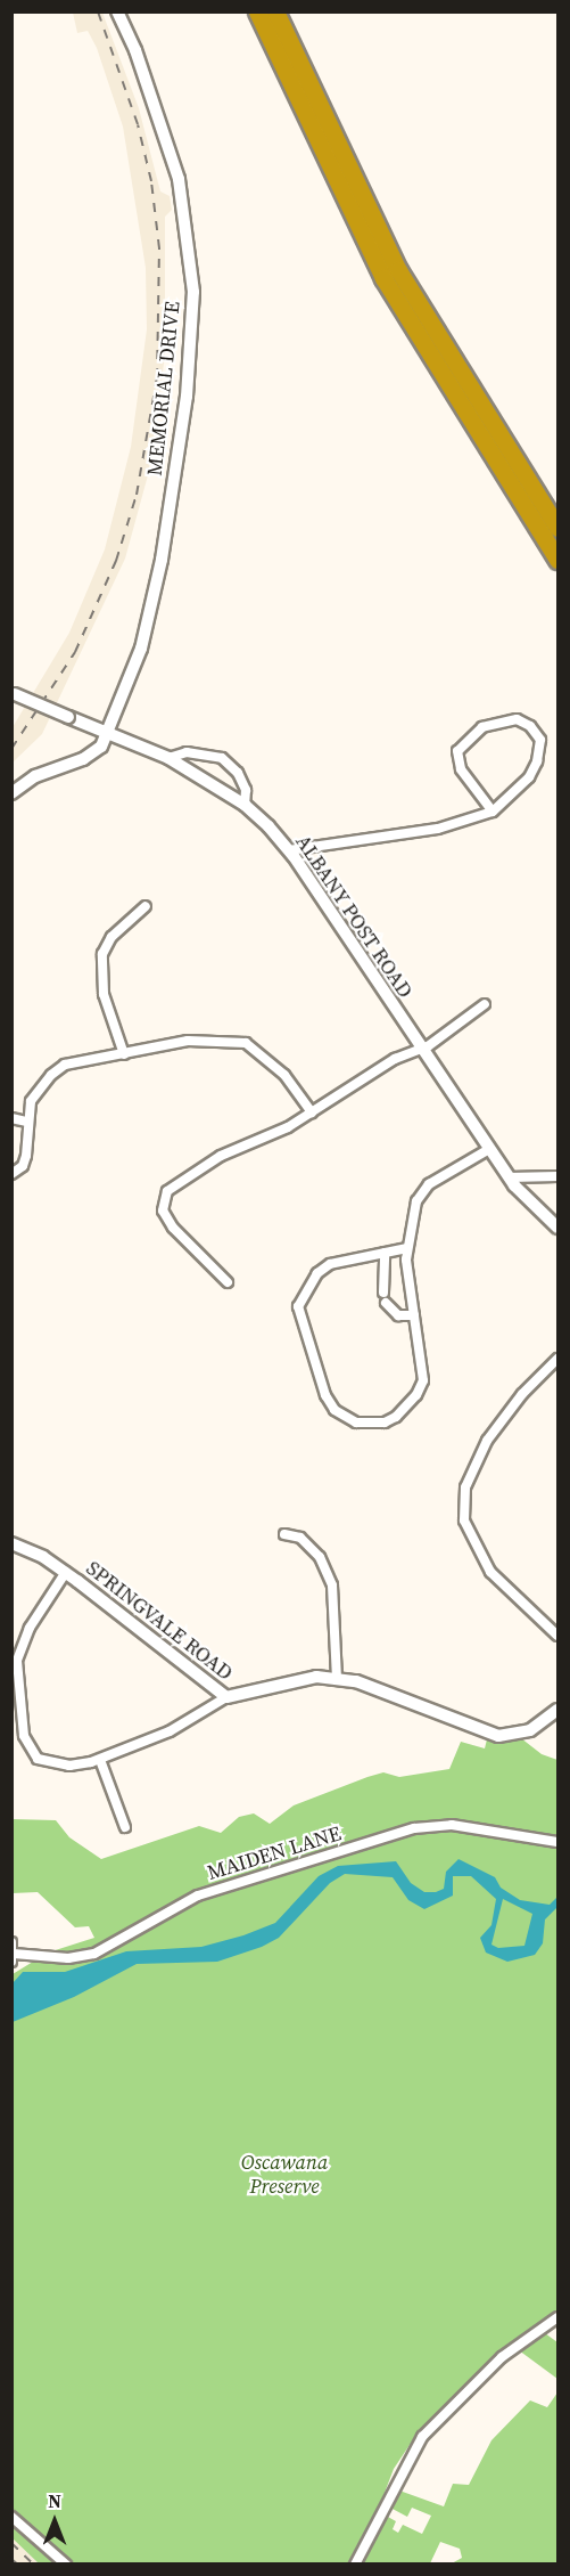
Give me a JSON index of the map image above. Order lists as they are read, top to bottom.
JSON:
{
  "streets": {
    "street": [
      "MEMORIAL DRIVE",
      "ALBANY POST ROAD",
      "SPRINGVALE ROAD",
      "MAIDEN LANE"
    ]
  },
  "crossings": [
    ["MEMORIAL DRIVE", "ALBANY POST ROAD"]
  ],
  "parks": ["Oscawana Preserve"],
  "north": "top"
}
